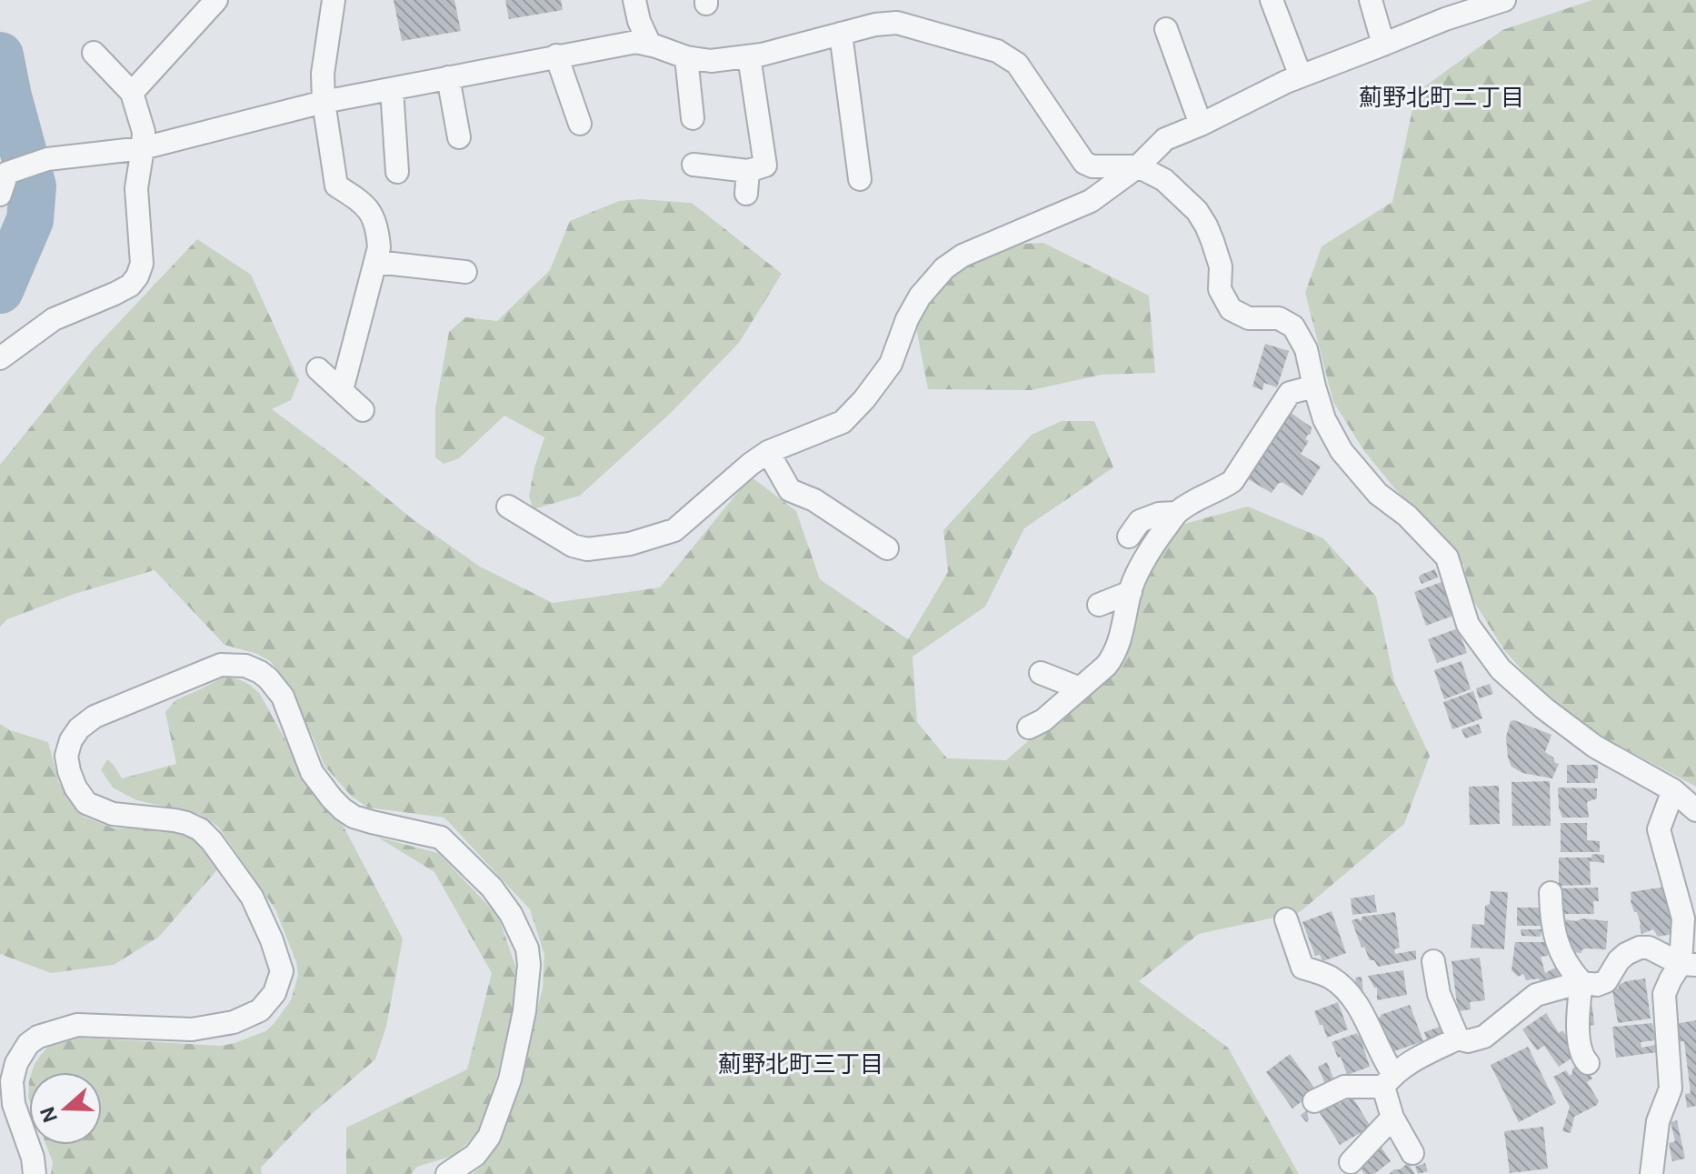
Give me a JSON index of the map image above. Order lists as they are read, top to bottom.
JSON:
{
  "districts": ["薊野北町二丁目", "薊野北町三丁目"],
  "north": "left"
}
